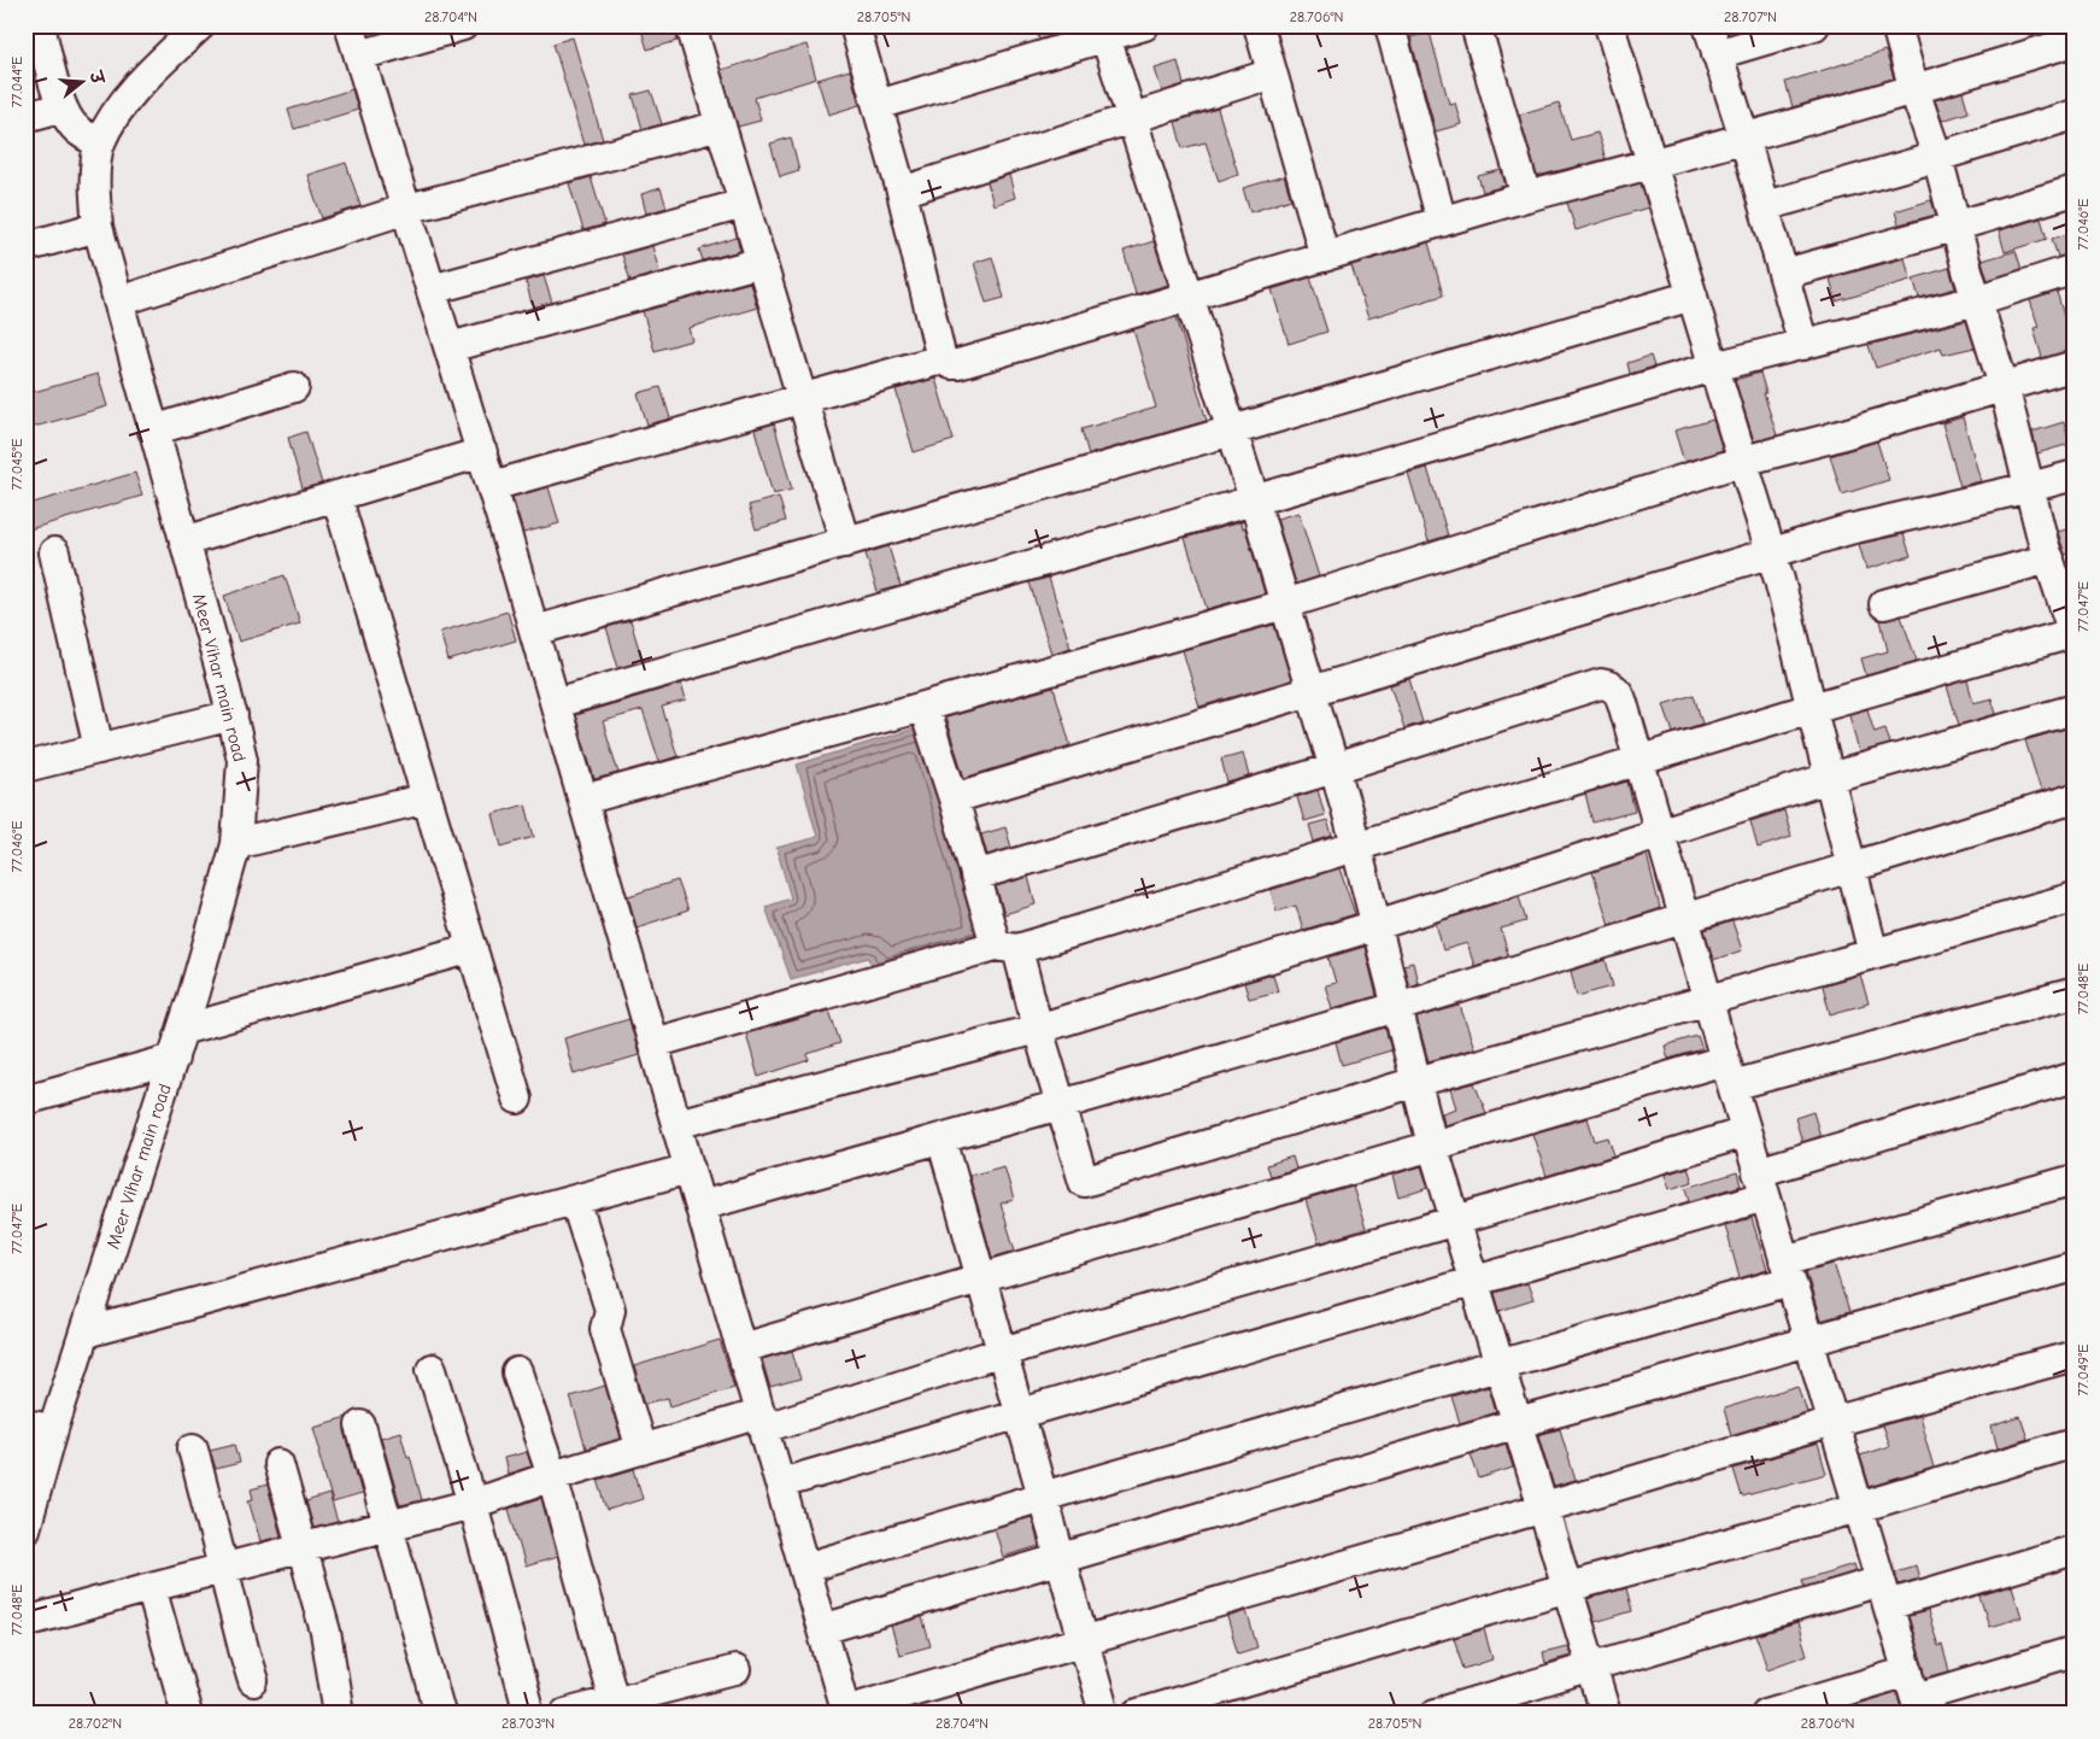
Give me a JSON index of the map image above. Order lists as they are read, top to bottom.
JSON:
{
  "streets": {
    "street": ["Meer Vihar main road"]
  },
  "north": "right",
  "coordinates": [
    "28.704°N",
    "28.705°N",
    "28.706°N",
    "28.707°N",
    "77.044°E",
    "77.046°E",
    "77.045°E",
    "77.047°E",
    "77.048°E",
    "77.049°E",
    "28.702°N",
    "28.703°N"
  ]
}
